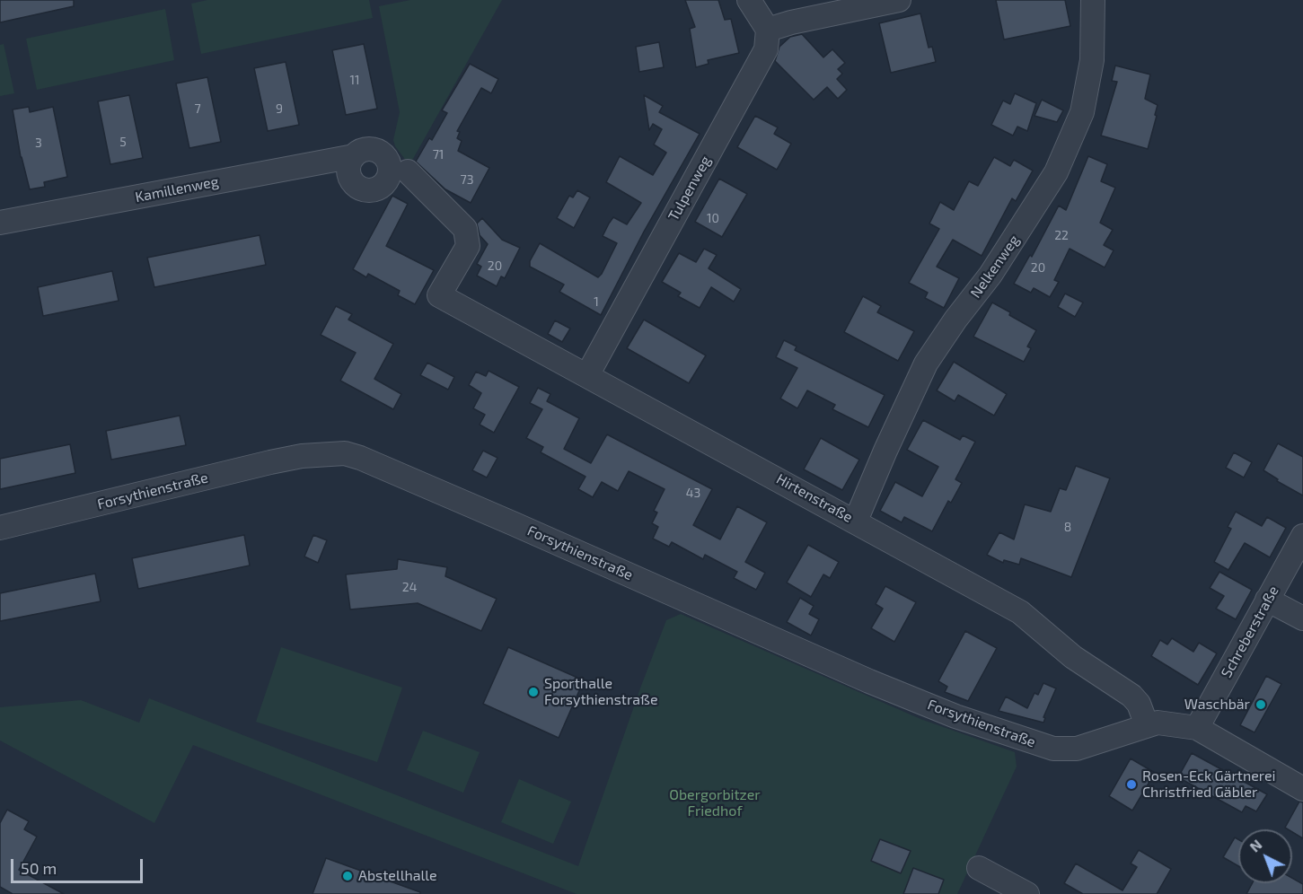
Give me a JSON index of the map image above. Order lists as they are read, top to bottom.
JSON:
{
  "streets": {
    "street": [
      "Tulpenweg",
      "Kamillenweg",
      "Nelkenweg",
      "Forsythienstraße",
      "Hirtenstraße",
      "Schreberstraße"
    ]
  },
  "crossings": [
    ["Tulpenweg", "Hirtenstraße"],
    ["Nelkenweg", "Hirtenstraße"],
    ["Forsythienstraße", "Hirtenstraße"]
  ],
  "parks": ["Obergorbitzer Friedhof"],
  "places": [
    "Sporthalle Forsythienstraße",
    "Waschbär",
    "Rosen-Eck Gärtnerei Christfried Gäbler",
    "Abstellhalle"
  ],
  "house_numbers": [
    "11",
    "7",
    "9",
    "5",
    "3",
    "71",
    "73",
    "10",
    "22",
    "20",
    "20",
    "1",
    "43",
    "8",
    "24"
  ],
  "scale_bar": "50 m",
  "north": "top left"
}
